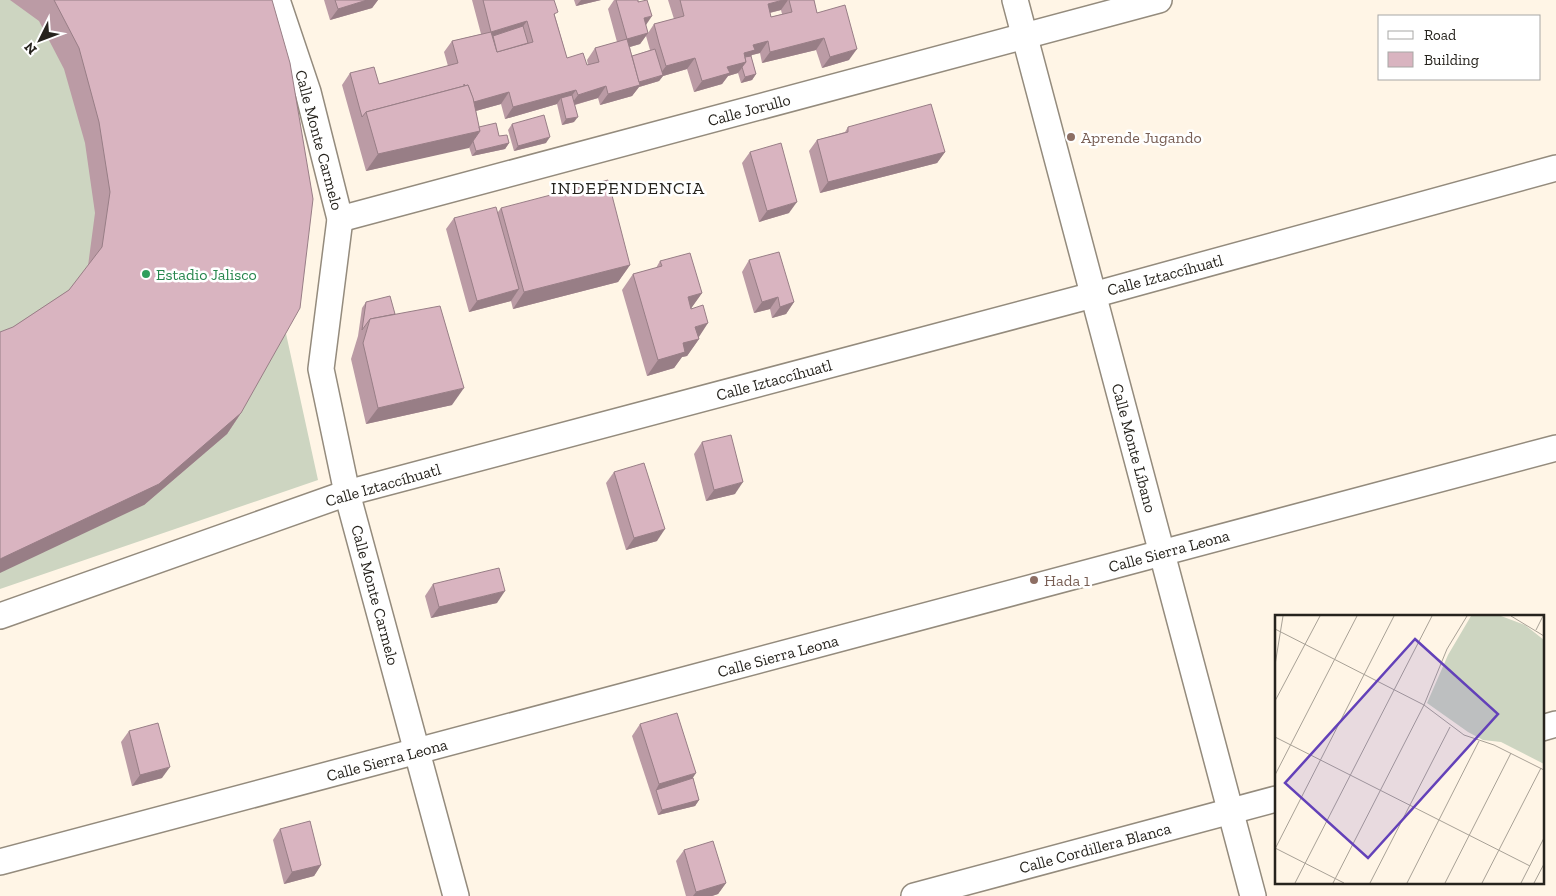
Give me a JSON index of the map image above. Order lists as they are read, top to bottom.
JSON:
{
  "streets": {
    "street": [
      "Calle Jorullo",
      "Calle Monte Carmelo",
      "Calle Iztaccíhuatl",
      "Calle Monte Líbano",
      "Calle Sierra Leona",
      "Calle Cordillera Blanca"
    ]
  },
  "crossings": [
    ["Calle Jorullo", "Calle Monte Carmelo"],
    ["Calle Jorullo", "Calle Monte Líbano"],
    ["Calle Monte Carmelo", "Calle Iztaccíhuatl"],
    ["Calle Monte Carmelo", "Calle Sierra Leona"],
    ["Calle Iztaccíhuatl", "Calle Monte Líbano"],
    ["Calle Monte Líbano", "Calle Sierra Leona"],
    ["Calle Monte Líbano", "Calle Cordillera Blanca"]
  ],
  "districts": ["INDEPENDENCIA"],
  "places": ["Aprende Jugando", "Estadio Jalisco", "Hada 1"],
  "legend": ["Road", "Building"],
  "north": "bottom left"
}
